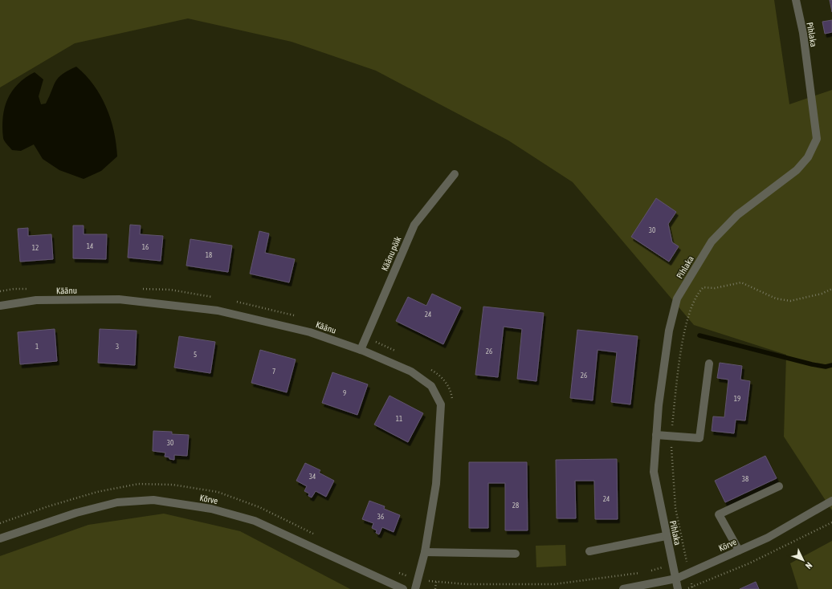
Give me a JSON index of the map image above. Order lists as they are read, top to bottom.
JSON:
{
  "streets": {
    "street": [
      "Pihlaka",
      "Käänu põik",
      "Käänu",
      "Kõrve"
    ]
  },
  "crossings": [
    ["Pihlaka", "Kõrve"],
    ["Käänu põik", "Käänu"]
  ],
  "house_numbers": [
    "30",
    "14",
    "16",
    "12",
    "18",
    "24",
    "1",
    "3",
    "26",
    "5",
    "7",
    "26",
    "9",
    "19",
    "11",
    "30",
    "34",
    "38",
    "24",
    "28",
    "36"
  ],
  "north": "bottom right"
}
